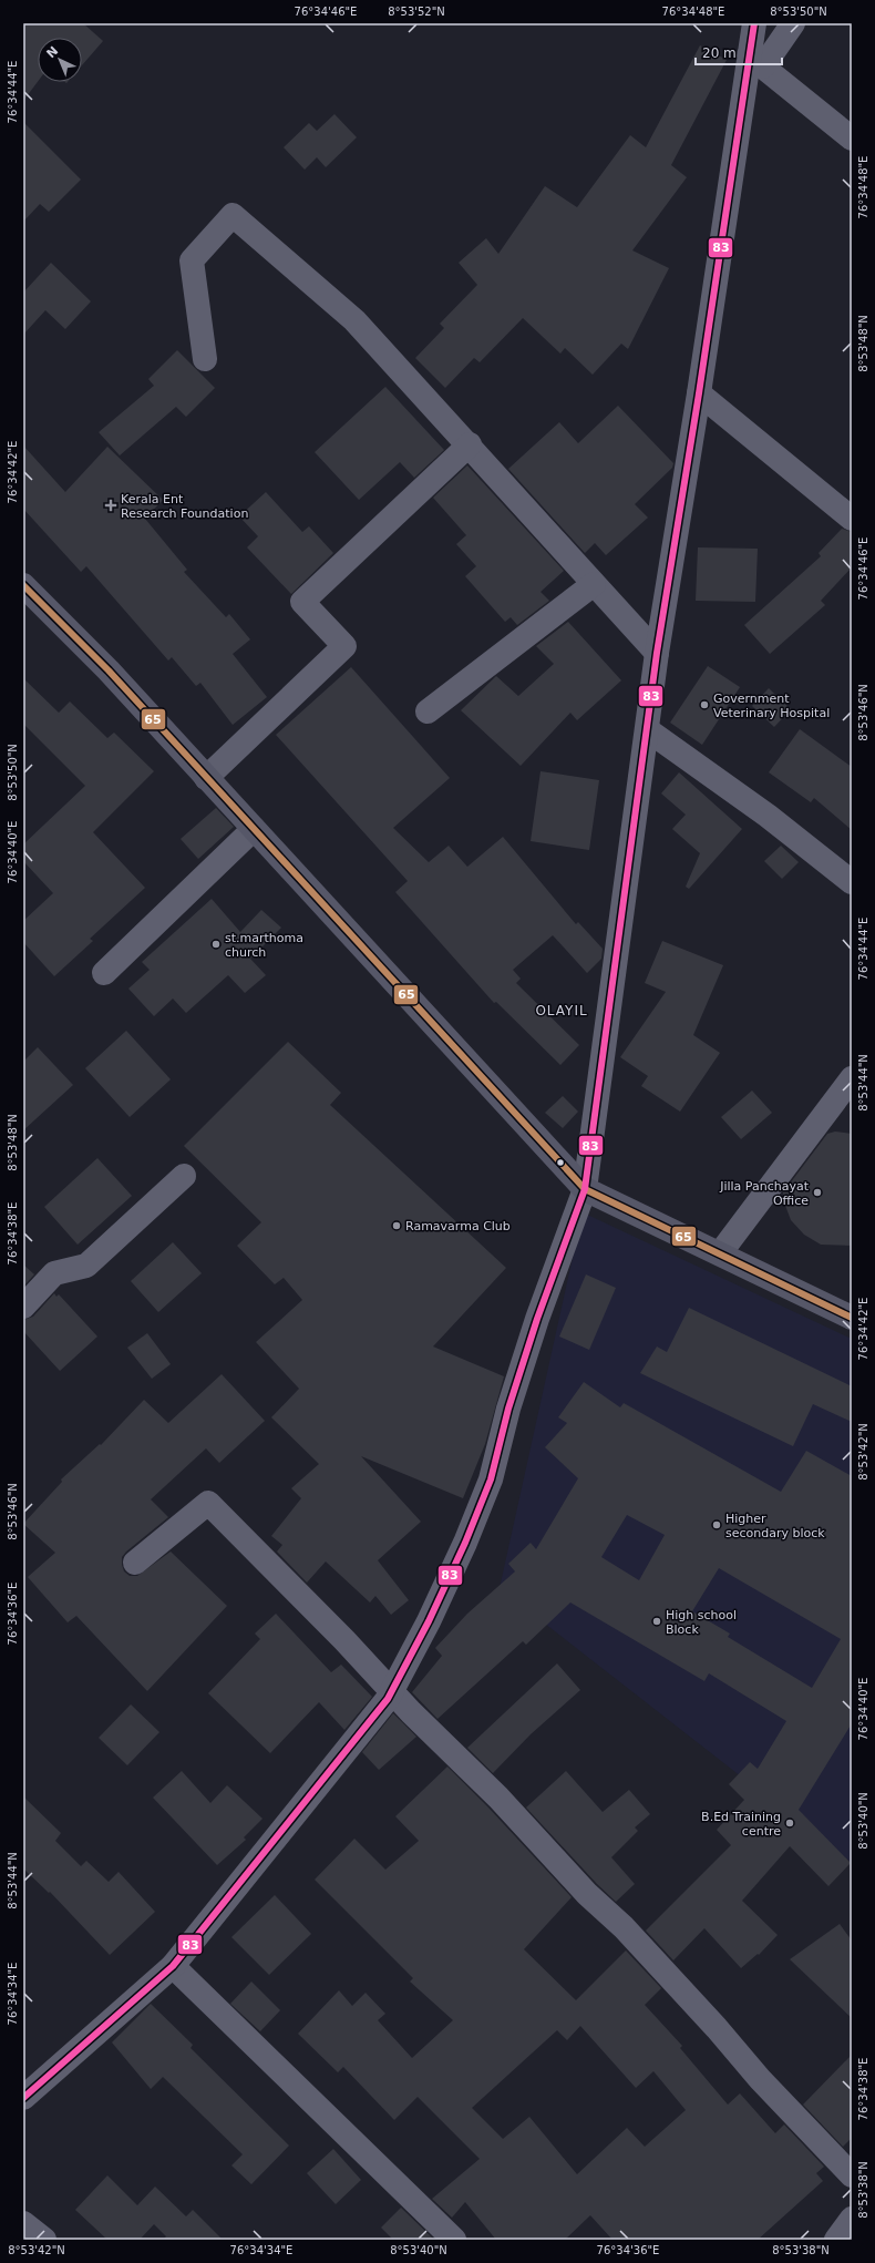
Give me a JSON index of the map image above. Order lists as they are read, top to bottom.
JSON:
{
  "districts": ["OLAYIL"],
  "places": {
    "health": ["Kerala Ent Research Foundation"],
    "other": [
      "Government Veterinary Hospital",
      "st.marthoma church",
      "Jilla Panchayat Office",
      "Ramavarma Club",
      "Higher secondary block",
      "High school Block",
      "B.Ed Training centre"
    ]
  },
  "lines": ["transit line 83", "transit line 65"],
  "scale_bar": "20 m",
  "north": "top left",
  "coordinates": [
    "76°34'46\"E",
    "8°53'52\"N",
    "76°34'48\"E",
    "8°53'50\"N",
    "76°34'44\"E",
    "8°53'48\"N",
    "76°34'42\"E",
    "8°53'46\"N",
    "76°34'40\"E",
    "8°53'44\"N",
    "76°34'38\"E",
    "8°53'42\"N",
    "76°34'36\"E",
    "8°53'40\"N",
    "76°34'34\"E",
    "8°53'38\"N"
  ]
}
